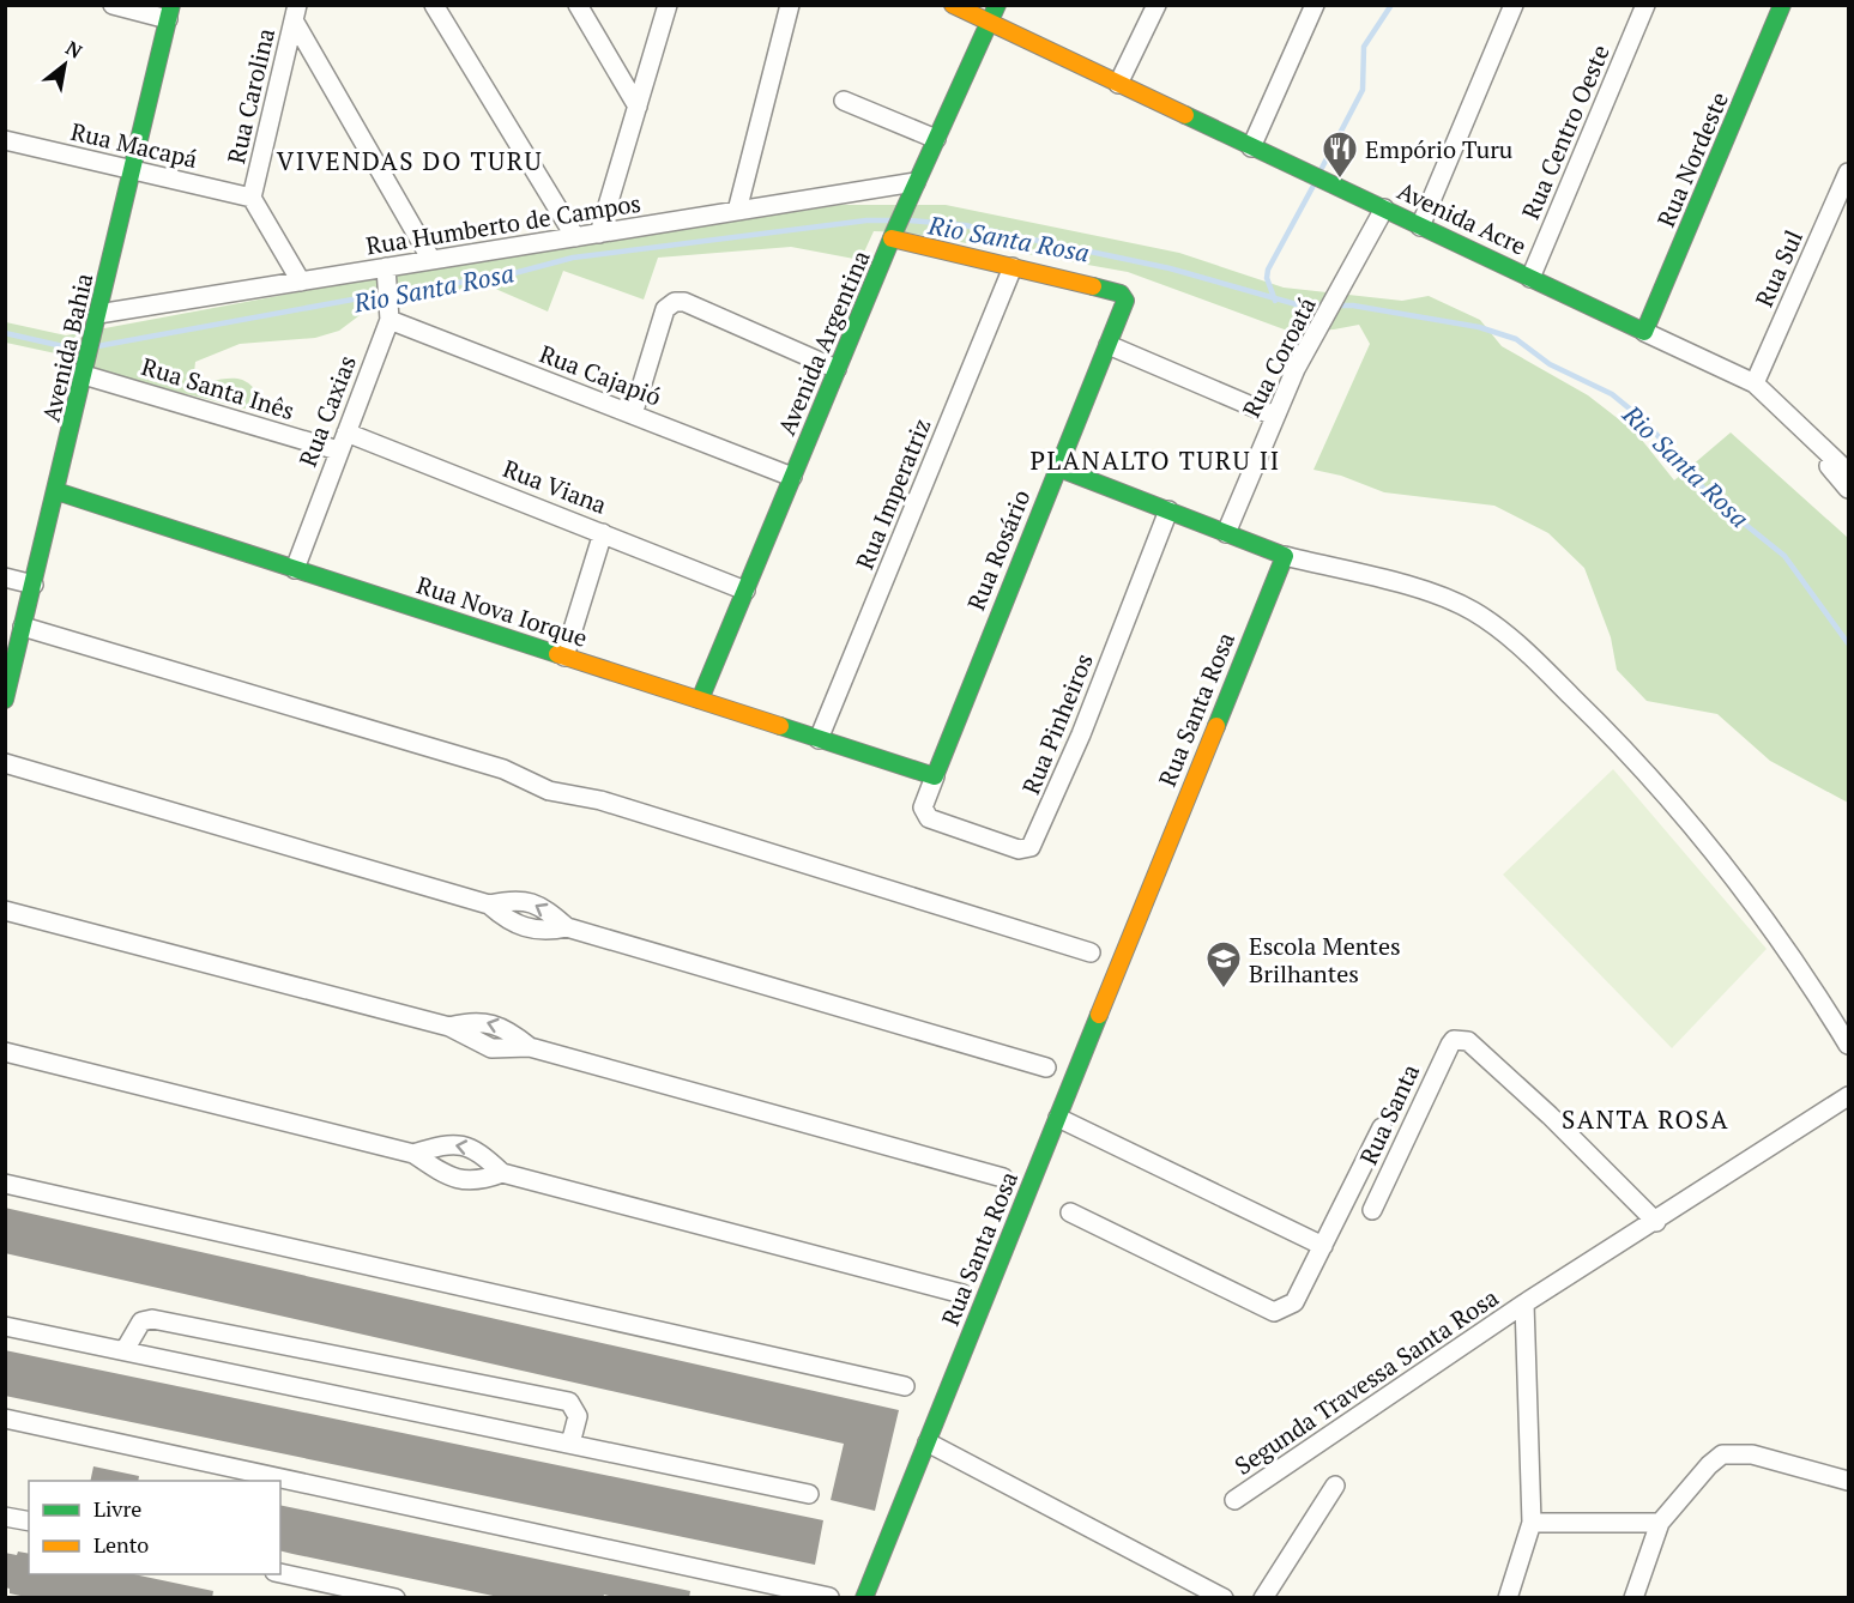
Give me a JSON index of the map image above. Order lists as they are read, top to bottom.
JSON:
{
  "streets": {
    "street": [
      "Rua Carolina",
      "Rua Centro Oeste",
      "Rua Macapá",
      "Rua Nordeste",
      "Avenida Acre",
      "Rua Humberto de Campos",
      "Rua Sul",
      "Avenida Argentina",
      "Avenida Bahia",
      "Rua Coroatá",
      "Rua Cajapió",
      "Rua Santa Inês",
      "Rua Caxias",
      "Rua Viana",
      "Rua Imperatriz",
      "Rua Rosário",
      "Rua Nova Iorque",
      "Rua Santa Rosa",
      "Rua Pinheiros",
      "Rua Santa",
      "Segunda Travessa Santa Rosa"
    ]
  },
  "crossings": [
    ["Rua Carolina", "Rua Macapá"],
    ["Rua Centro Oeste", "Avenida Acre"],
    ["Rua Macapá", "Avenida Bahia"],
    ["Rua Nordeste", "Avenida Acre"],
    ["Avenida Acre", "Rua Sul"],
    ["Avenida Acre", "Avenida Argentina"],
    ["Avenida Acre", "Rua Coroatá"],
    ["Rua Humberto de Campos", "Avenida Argentina"],
    ["Rua Humberto de Campos", "Avenida Bahia"],
    ["Rua Humberto de Campos", "Rua Caxias"],
    ["Avenida Argentina", "Rua Cajapió"],
    ["Avenida Argentina", "Rua Viana"],
    ["Avenida Argentina", "Rua Nova Iorque"],
    ["Avenida Bahia", "Rua Santa Inês"],
    ["Avenida Bahia", "Rua Nova Iorque"],
    ["Rua Cajapió", "Rua Caxias"],
    ["Rua Santa Inês", "Rua Caxias"],
    ["Rua Caxias", "Rua Viana"],
    ["Rua Caxias", "Rua Nova Iorque"],
    ["Rua Imperatriz", "Rua Rosário"],
    ["Rua Imperatriz", "Rua Nova Iorque"],
    ["Rua Rosário", "Rua Nova Iorque"],
    ["Rua Rosário", "Rua Pinheiros"],
    ["Rua Santa", "Segunda Travessa Santa Rosa"]
  ],
  "districts": ["VIVENDAS DO TURU", "PLANALTO TURU II", "SANTA ROSA"],
  "water": ["Rio Santa Rosa"],
  "places": {
    "restaurant": ["Empório Turu"],
    "school or university": ["Escola Mentes Brilhantes"]
  },
  "legend": ["Livre", "Lento"],
  "north": "top right"
}
